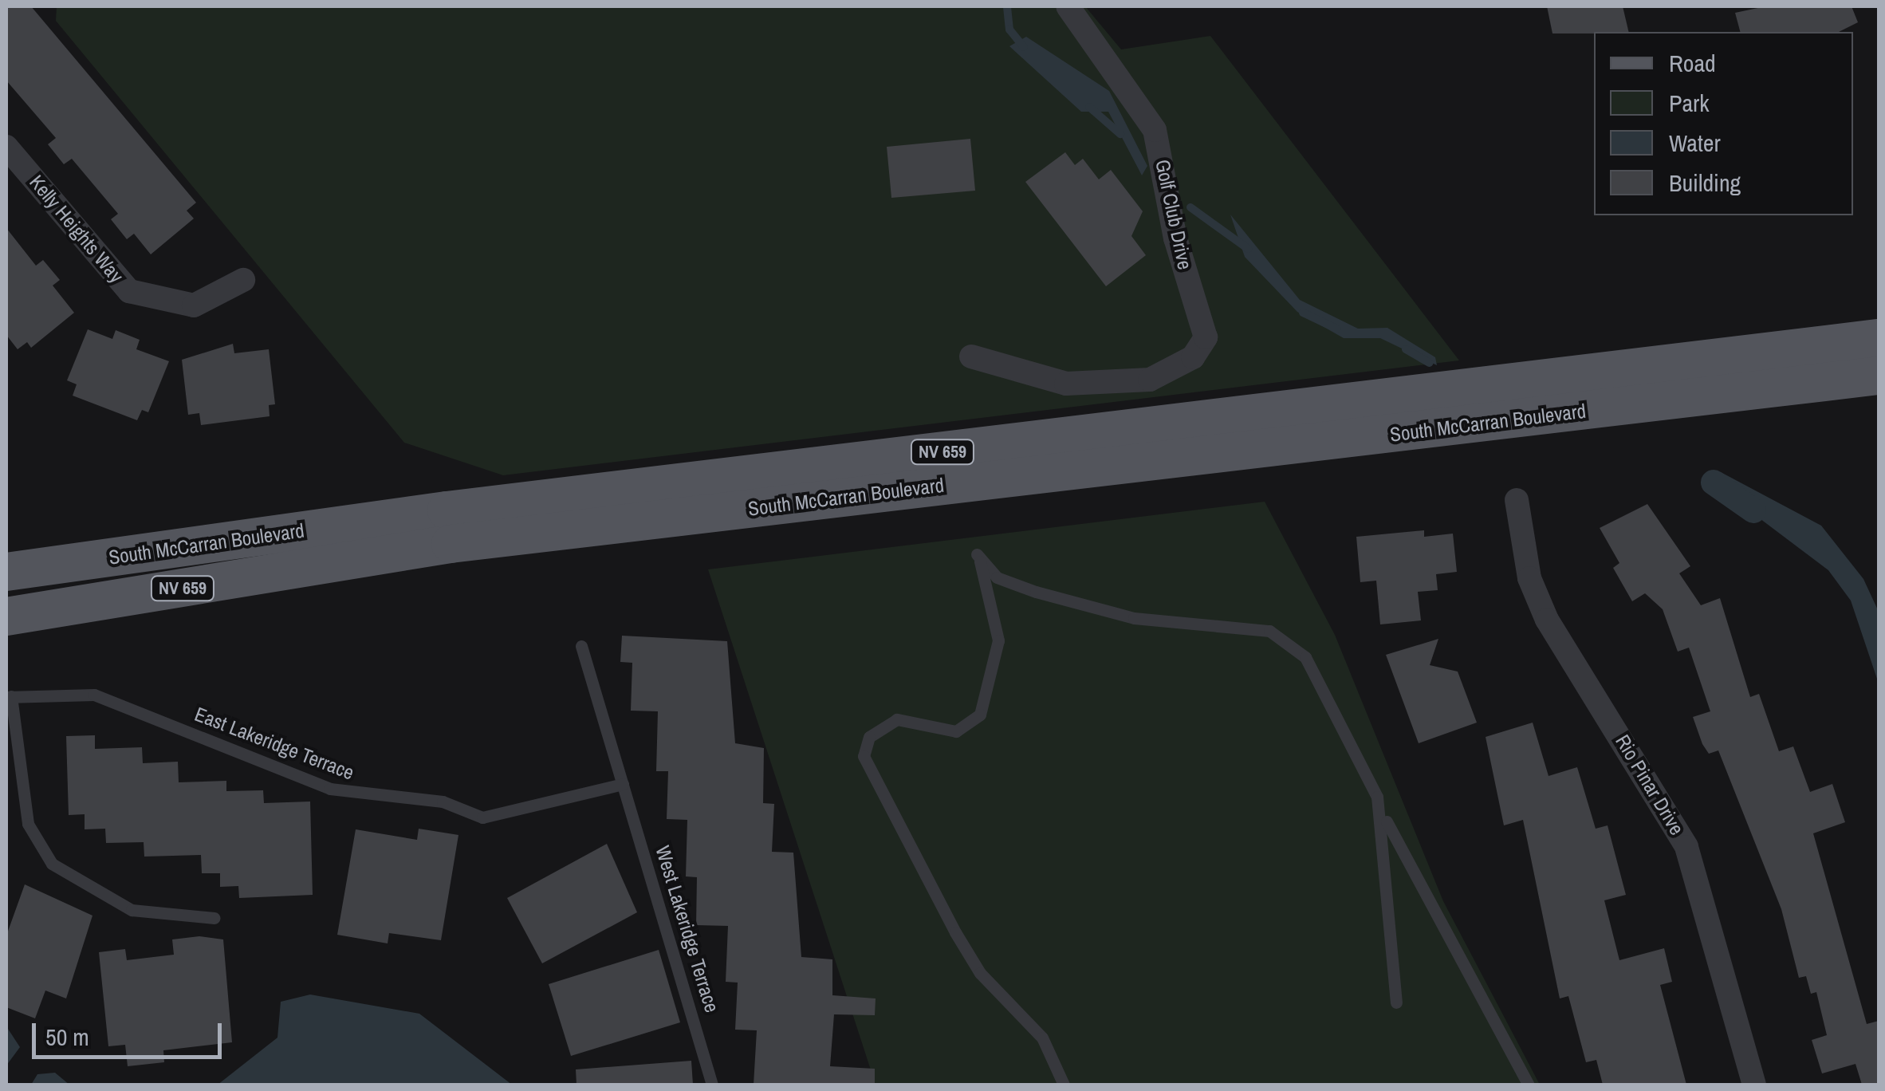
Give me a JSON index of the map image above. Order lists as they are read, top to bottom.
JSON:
{
  "streets": {
    "main road": ["South McCarran Boulevard", "NV 659"],
    "street": ["Golf Club Drive", "Kelly Heights Way", "Rio Pinar Drive"],
    "lane": ["East Lakeridge Terrace", "West Lakeridge Terrace"]
  },
  "crossings": [
    ["East Lakeridge Terrace", "West Lakeridge Terrace"]
  ],
  "legend": [
    "Road",
    "Park",
    "Water",
    "Building"
  ],
  "scale_bar": "50 m"
}
